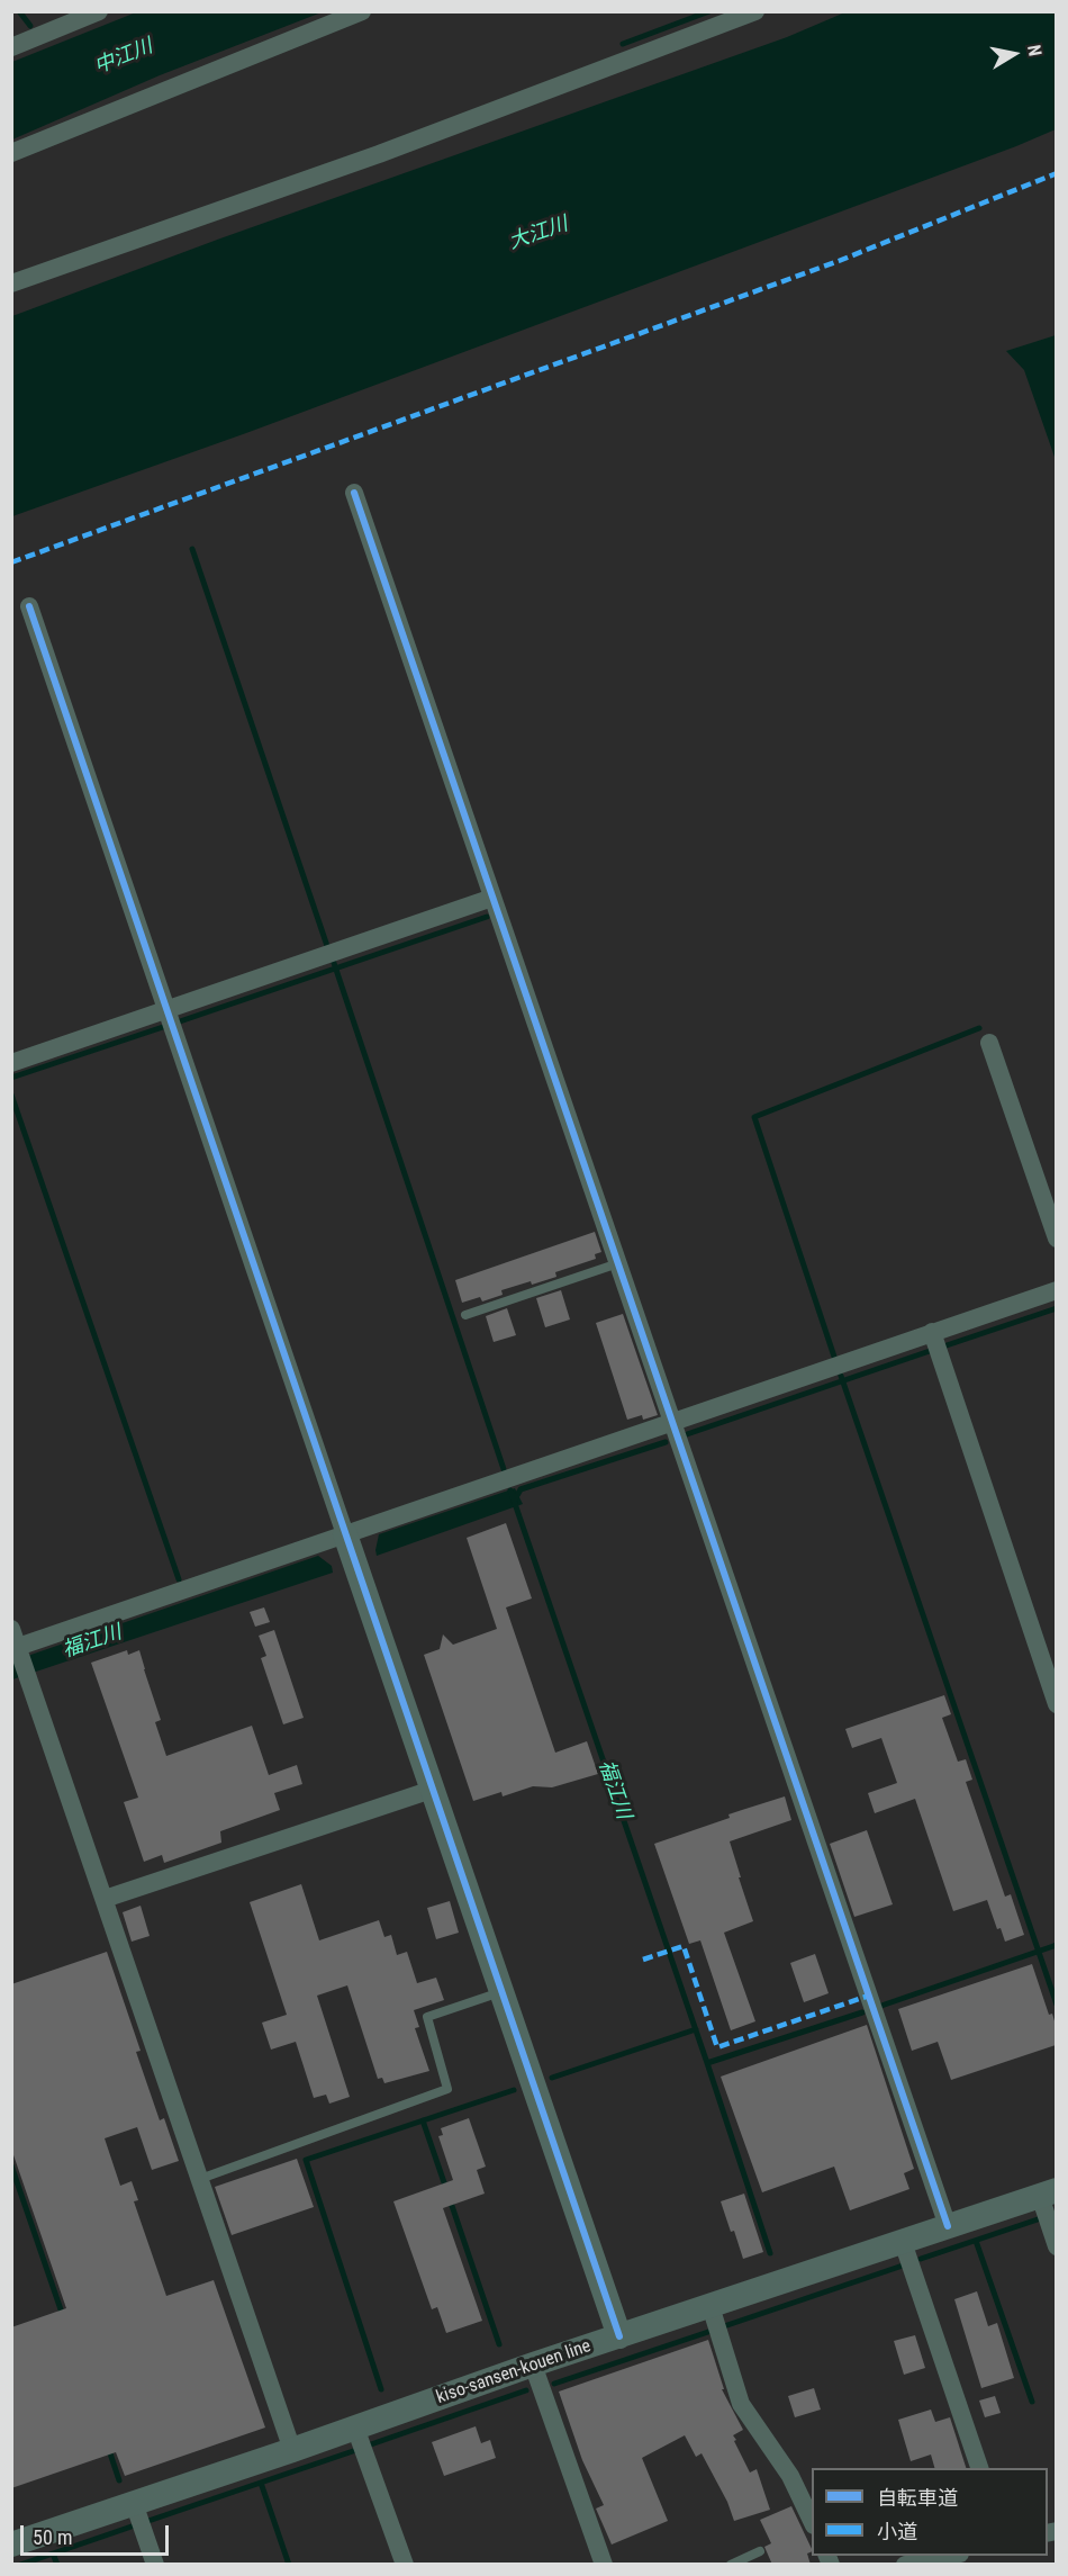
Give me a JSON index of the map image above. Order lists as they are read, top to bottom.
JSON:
{
  "streets": {
    "main road": ["kiso-sansen-kouen line"]
  },
  "water": ["中江川", "大江川", "福江川"],
  "legend": ["自転車道", "小道"],
  "scale_bar": "50 m",
  "north": "right"
}
